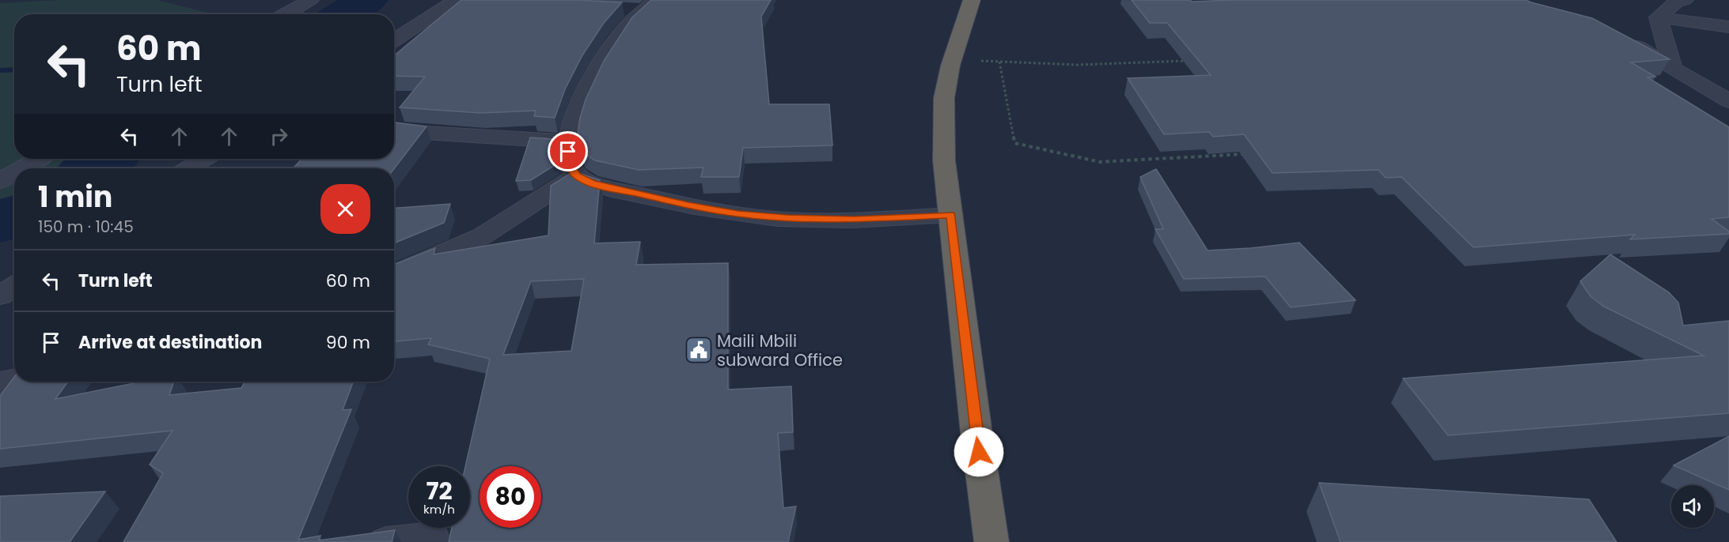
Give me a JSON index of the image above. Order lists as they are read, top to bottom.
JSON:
{
  "places": {
    "public building": ["Maili Mbili subward Office"]
  },
  "page": {
    "turn": ["60 m", "Turn left"],
    "heading": ["1 min", "150 m · 10:45"],
    "list": [
      {
        "name": "Turn left",
        "value": "60 m"
      },
      {
        "name": "Arrive at destination",
        "value": "90 m"
      }
    ],
    "speed": "72 km/h",
    "limit": "80"
  }
}
